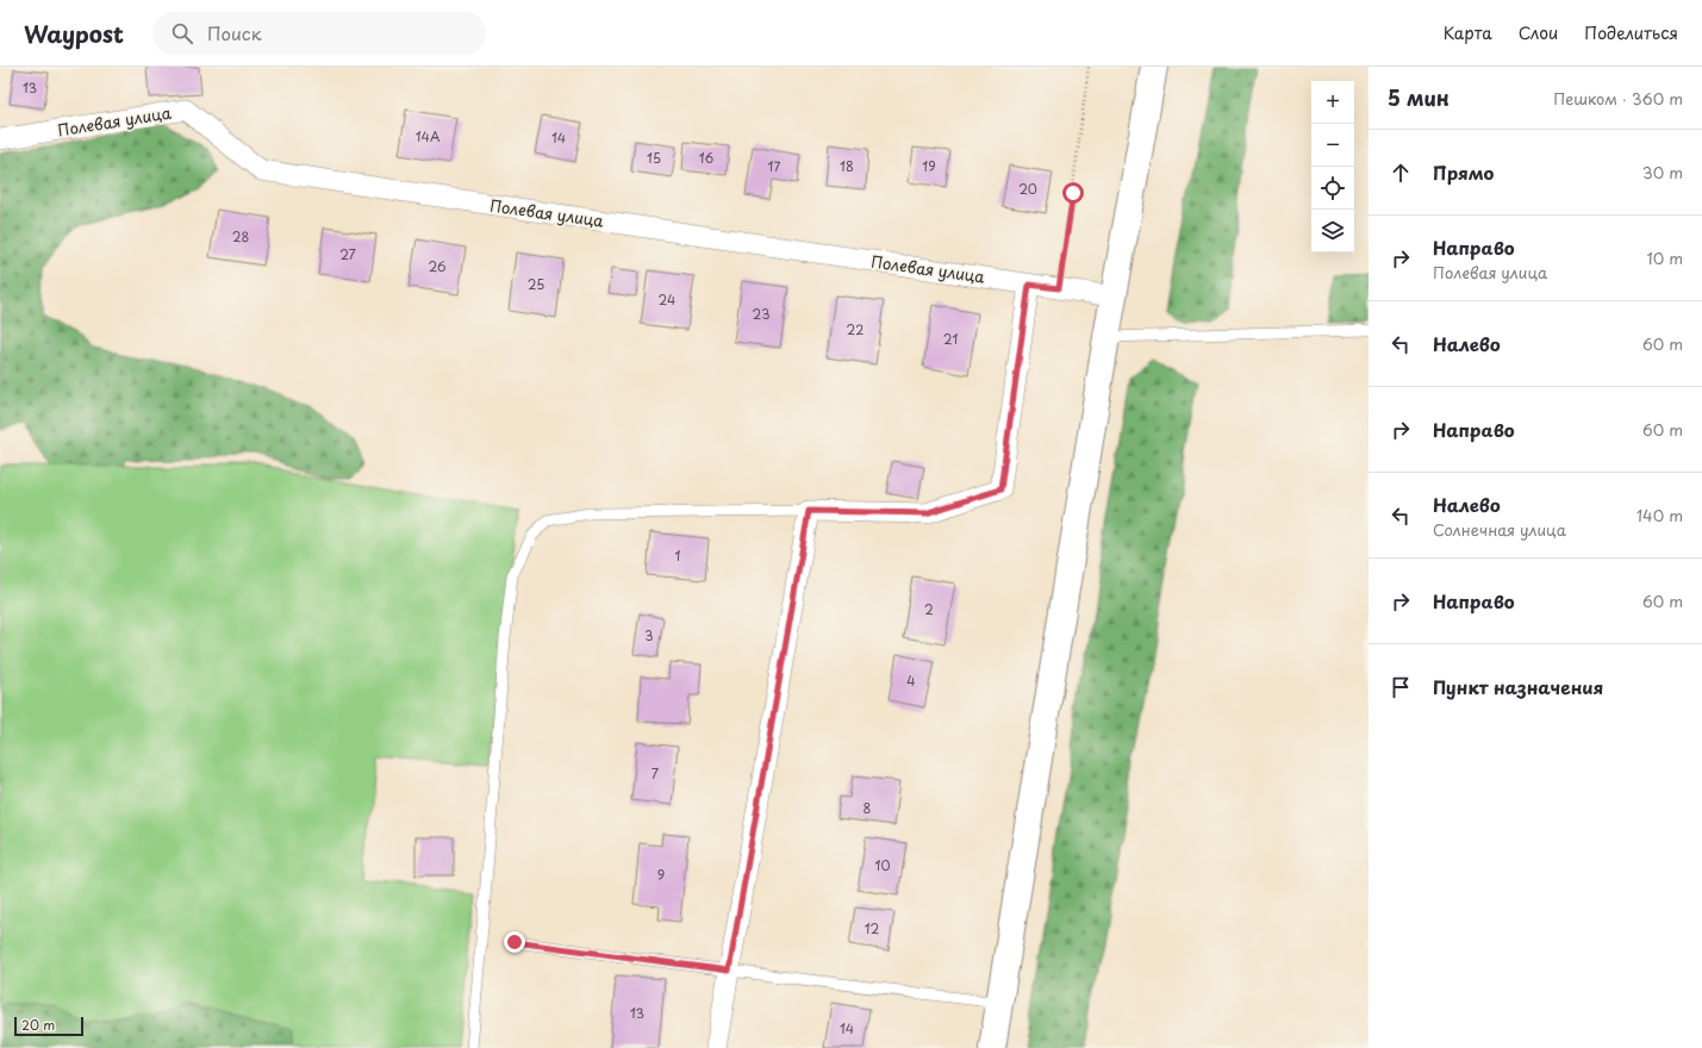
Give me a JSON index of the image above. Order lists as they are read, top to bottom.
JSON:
{
  "streets": {
    "street": ["Полевая улица"]
  },
  "house_numbers": [
    "13",
    "14А",
    "14",
    "15",
    "16",
    "17",
    "18",
    "19",
    "20",
    "28",
    "27",
    "26",
    "25",
    "24",
    "23",
    "22",
    "21",
    "1",
    "2",
    "3",
    "4",
    "7",
    "8",
    "10",
    "9",
    "12",
    "13",
    "14"
  ],
  "scale_bar": "20 m",
  "page": {
    "header": "Waypost",
    "search": "Поиск",
    "nav": ["Карта", "Слои", "Поделиться"],
    "heading": ["5 мин", "Пешком · 360 m"],
    "map_buttons": ["+", "−"],
    "list": [
      ["Прямо", "30 m"],
      ["Направо", "Полевая улица", "10 m"],
      ["Налево", "60 m"],
      ["Направо", "60 m"],
      ["Налево", "Солнечная улица", "140 m"],
      ["Направо", "60 m"],
      "Пункт назначения"
    ],
    "scale": "20 m"
  }
}
